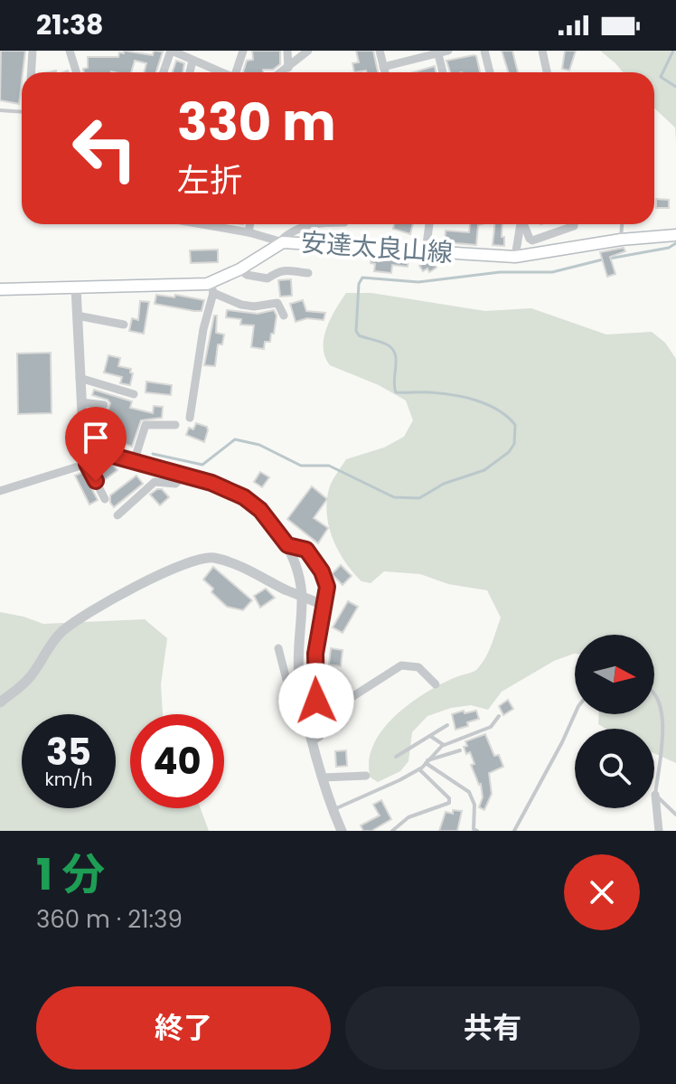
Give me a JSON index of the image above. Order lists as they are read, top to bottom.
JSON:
{
  "streets": {
    "main road": ["安達太良山線"]
  },
  "north": "right",
  "page": {
    "status": "21:38",
    "turn": ["330 m", "左折"],
    "speed": "35 km/h",
    "limit": "40",
    "heading": ["1 分", "360 m · 21:39"],
    "buttons": ["終了", "共有"]
  }
}
